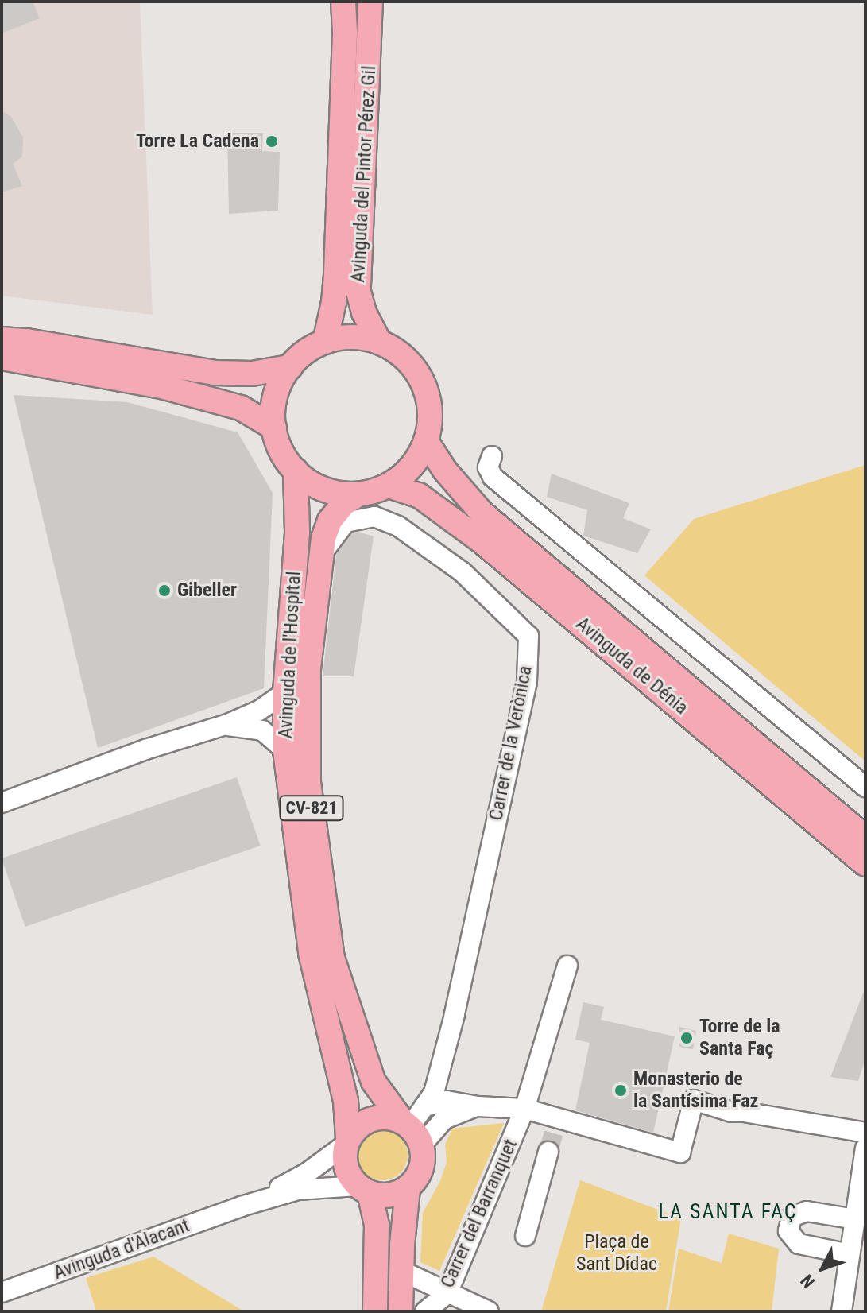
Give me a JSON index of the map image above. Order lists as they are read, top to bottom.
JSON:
{
  "streets": {
    "main road": [
      "Avinguda del Pintor Pérez Gil",
      "Avinguda de l'Hospital",
      "Avinguda de Dénia",
      "CV-821"
    ],
    "street": ["Carrer de la Verònica", "Carrer del Barranquet", "Avinguda d'Alacant"]
  },
  "crossings": [
    ["Avinguda del Pintor Pérez Gil", "Avinguda de l'Hospital"],
    ["Avinguda del Pintor Pérez Gil", "Avinguda de Dénia"],
    ["Avinguda del Pintor Pérez Gil", "CV-821"],
    ["Avinguda de l'Hospital", "Avinguda de Dénia"],
    ["Avinguda de l'Hospital", "Carrer de la Verònica"],
    ["Avinguda de l'Hospital", "CV-821"],
    ["Avinguda de l'Hospital", "Avinguda d'Alacant"],
    ["Avinguda de Dénia", "CV-821"],
    ["Carrer de la Verònica", "CV-821"],
    ["Carrer de la Verònica", "Avinguda d'Alacant"],
    ["CV-821", "Avinguda d'Alacant"]
  ],
  "districts": ["LA SANTA FAÇ"],
  "parks": ["Plaça de Sant Dídac"],
  "places": [
    "Torre La Cadena",
    "Gibeller",
    "Torre de la Santa Faç",
    "Monasterio de la Santísima Faz"
  ],
  "north": "bottom left"
}
